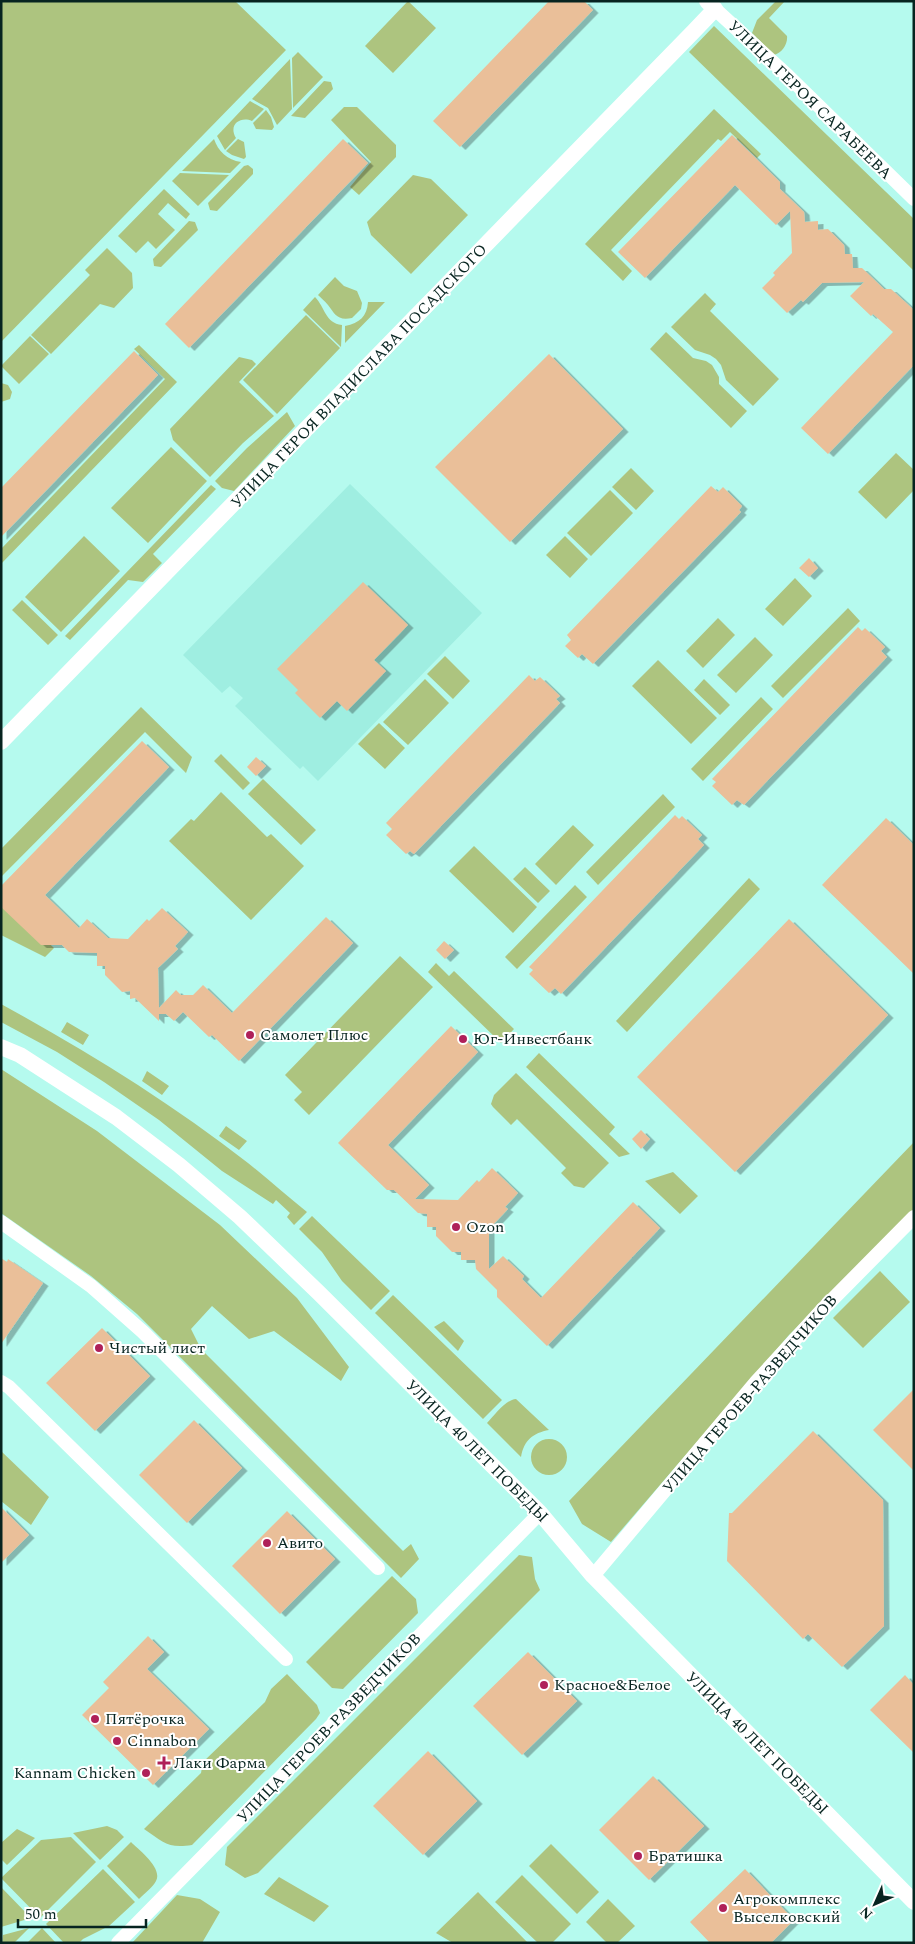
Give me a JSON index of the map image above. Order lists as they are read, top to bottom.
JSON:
{
  "streets": {
    "street": [
      "УЛИЦА ГЕРОЯ САРАБЕЕВА",
      "УЛИЦА ГЕРОЯ ВЛАДИСЛАВА ПОСАДСКОГО",
      "УЛИЦА ГЕРОЕВ-РАЗВЕДЧИКОВ",
      "УЛИЦА 40 ЛЕТ ПОБЕДЫ"
    ]
  },
  "crossings": [
    ["УЛИЦА ГЕРОЯ САРАБЕЕВА", "УЛИЦА ГЕРОЯ ВЛАДИСЛАВА ПОСАДСКОГО"],
    ["УЛИЦА ГЕРОЕВ-РАЗВЕДЧИКОВ", "УЛИЦА 40 ЛЕТ ПОБЕДЫ"]
  ],
  "places": {
    "other": [
      "Самолет Плюс",
      "Юг-Инвестбанк",
      "Ozon",
      "Чистый лист",
      "Авито",
      "Красное&Белое",
      "Пятёрочка",
      "Cinnabon",
      "Kannam Chicken",
      "Братишка",
      "Агрокомплекс Выселковский"
    ],
    "health": ["Лаки Фарма"]
  },
  "scale_bar": "50 m",
  "north": "bottom left"
}
